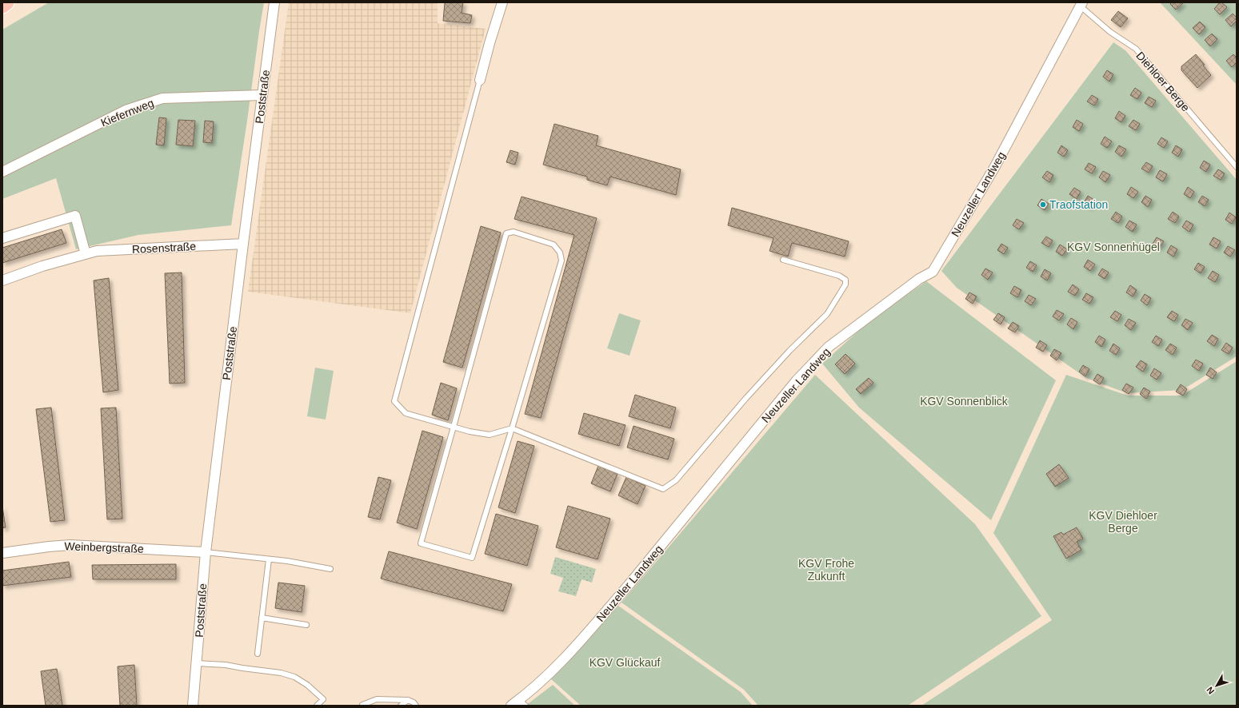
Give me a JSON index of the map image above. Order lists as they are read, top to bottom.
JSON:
{
  "streets": {
    "street": [
      "Poststraße",
      "Kiefernweg",
      "Neuzeller Landweg",
      "Rosenstraße",
      "Weinbergstraße"
    ],
    "lane": ["Diehloer Berge"]
  },
  "crossings": [
    ["Diehloer Berge", "Neuzeller Landweg"],
    ["Poststraße", "Kiefernweg"],
    ["Poststraße", "Rosenstraße"],
    ["Poststraße", "Weinbergstraße"]
  ],
  "parks": [
    "KGV Sonnenhügel",
    "KGV Sonnenblick",
    "KGV Diehloer Berge",
    "KGV Frohe Zukunft",
    "KGV Glückauf"
  ],
  "places": ["Traofstation"],
  "north": "bottom left"
}
